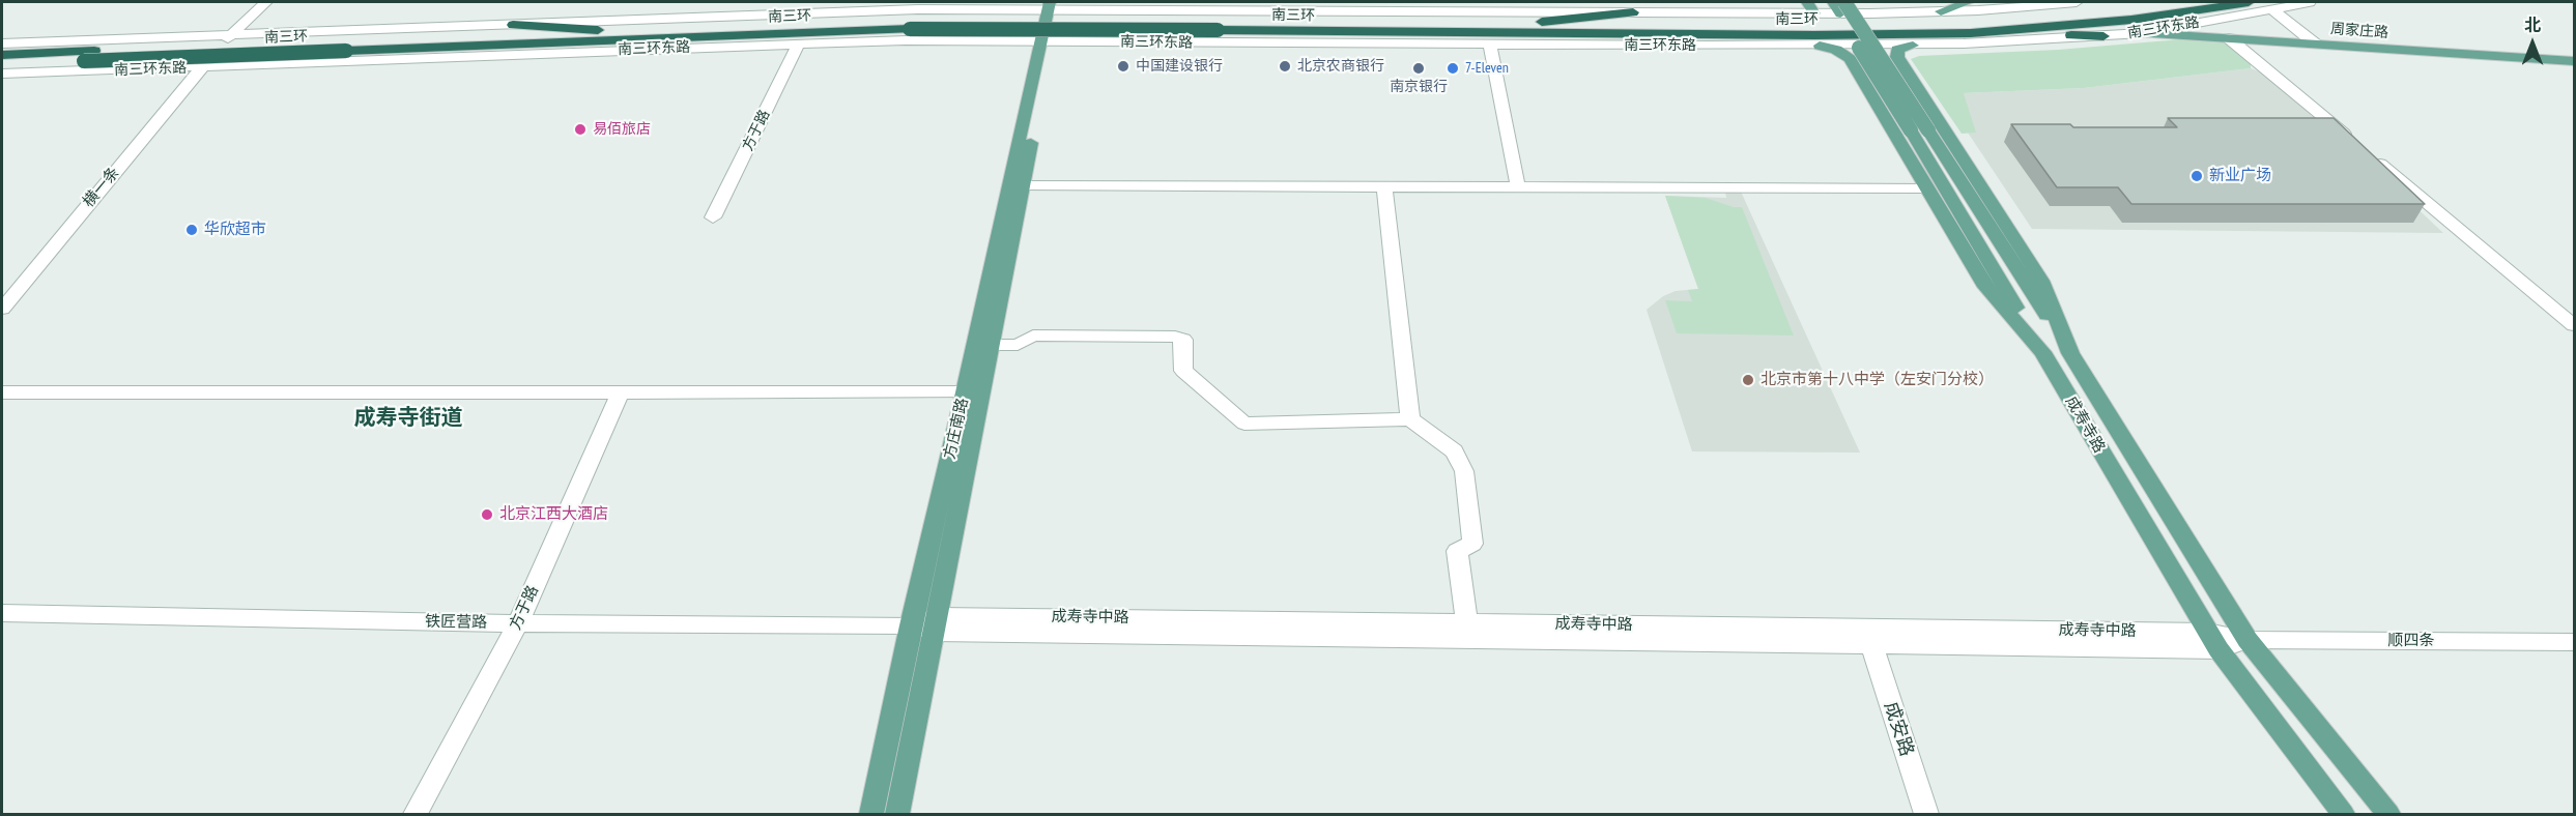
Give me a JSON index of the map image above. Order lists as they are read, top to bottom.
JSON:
{
  "streets": {
    "highway": ["南三环"],
    "main road": ["周家庄路", "成寿寺路", "方庄南路"],
    "street": [
      "南三环东路",
      "方于路",
      "横一条",
      "成寿寺中路",
      "铁匠营路",
      "顺四条",
      "成安路"
    ]
  },
  "crossings": [
    ["南三环", "南三环东路"],
    ["南三环东路", "周家庄路"],
    ["南三环东路", "方于路"],
    ["南三环东路", "横一条"],
    ["南三环东路", "成寿寺路"],
    ["南三环东路", "方庄南路"],
    ["方于路", "铁匠营路"],
    ["成寿寺路", "成寿寺中路"],
    ["成寿寺路", "顺四条"],
    ["方庄南路", "成寿寺中路"],
    ["方庄南路", "铁匠营路"],
    ["成寿寺中路", "铁匠营路"],
    ["成寿寺中路", "顺四条"],
    ["成寿寺中路", "成安路"]
  ],
  "districts": ["成寿寺街道"],
  "places": [
    "中国建设银行",
    "北京农商银行",
    "南京银行",
    "7-Eleven",
    "易佰旅店",
    "新业广场",
    "华欣超市",
    "北京市第十八中学（左安门分校）",
    "北京江西大酒店"
  ],
  "north": "top"
}
